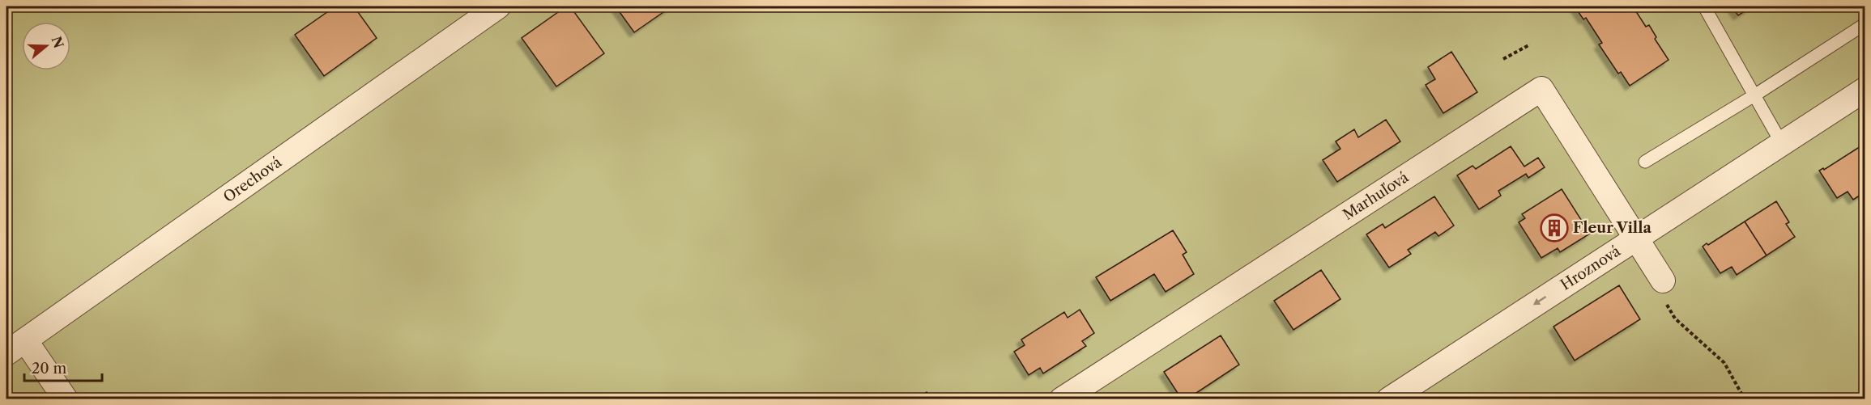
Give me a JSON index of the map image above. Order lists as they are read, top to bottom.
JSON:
{
  "streets": {
    "street": ["Orechová", "Marhuľová", "Hroznová"]
  },
  "crossings": [
    ["Marhuľová", "Hroznová"]
  ],
  "one_way": ["Hroznová"],
  "places": {
    "building": ["Fleur Villa"]
  },
  "scale_bar": "20 m",
  "north": "right"
}
